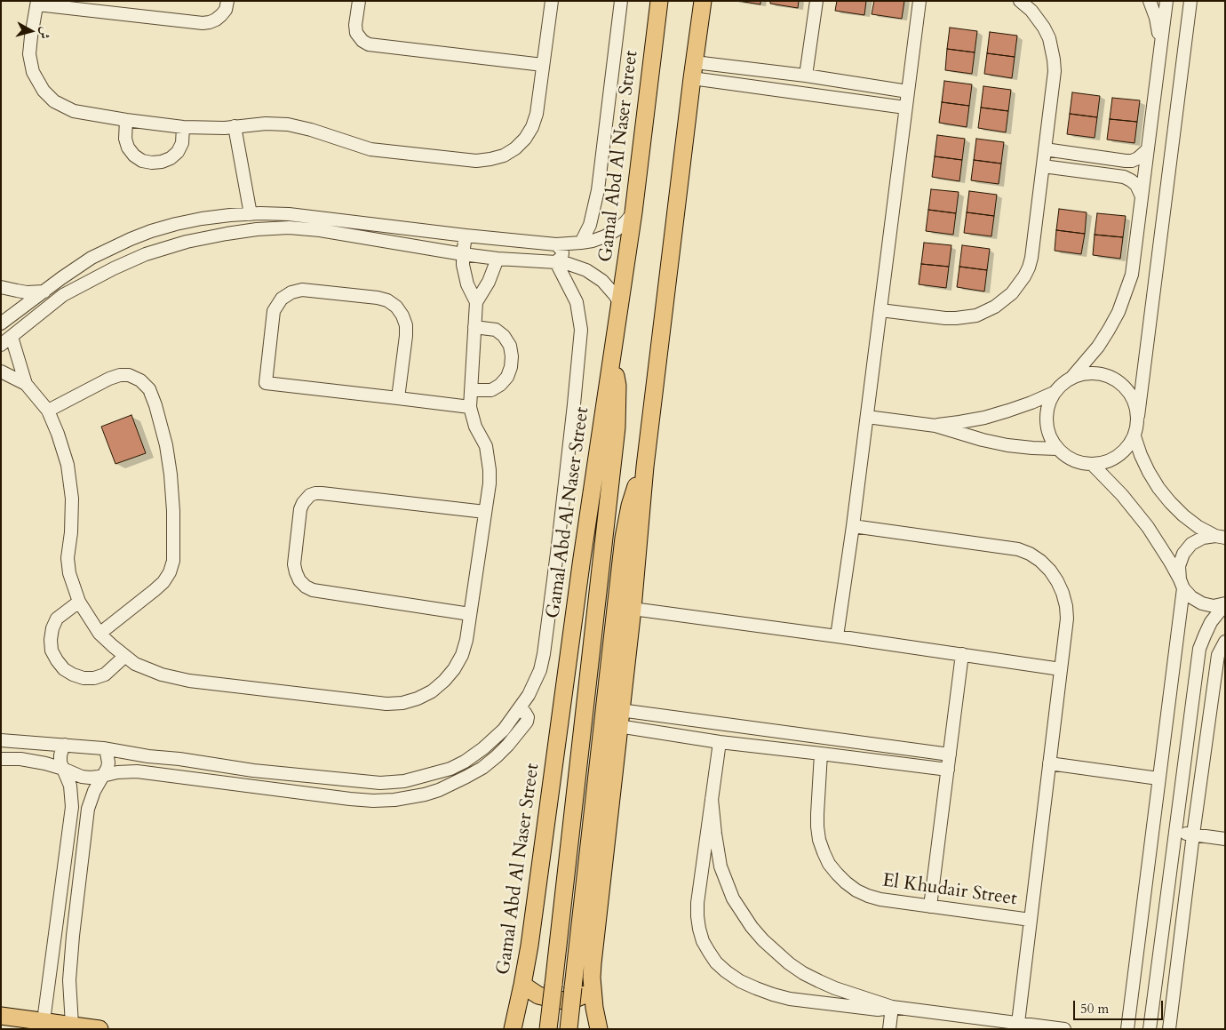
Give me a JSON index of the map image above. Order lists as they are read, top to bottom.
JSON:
{
  "streets": {
    "main road": ["Gamal Abd Al Naser Street"],
    "street": ["El Khudair Street"]
  },
  "scale_bar": "50 m",
  "north": "right"
}
